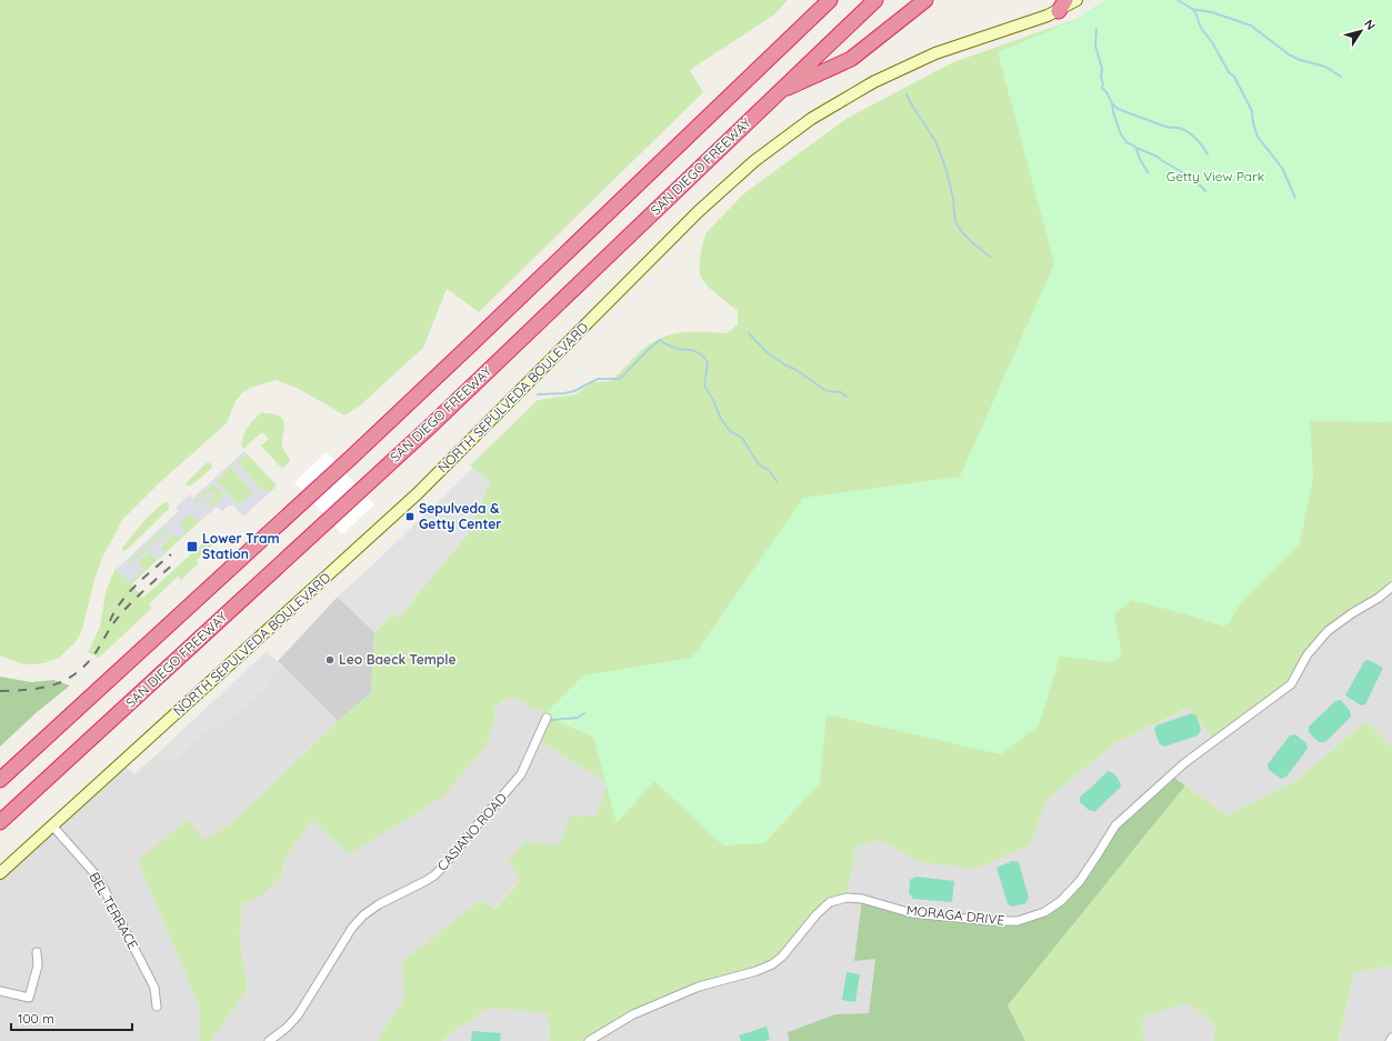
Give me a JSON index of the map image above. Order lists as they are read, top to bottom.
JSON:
{
  "streets": {
    "highway": ["SAN DIEGO FREEWAY"],
    "main road": ["NORTH SEPULVEDA BOULEVARD"],
    "street": ["CASIANO ROAD", "BEL TERRACE", "MORAGA DRIVE"]
  },
  "crossings": [
    ["NORTH SEPULVEDA BOULEVARD", "BEL TERRACE"]
  ],
  "parks": ["Getty View Park"],
  "places": {
    "transit": ["Sepulveda & Getty Center", "Lower Tram Station"],
    "other": ["Leo Baeck Temple"]
  },
  "scale_bar": "100 m",
  "north": "top right"
}
